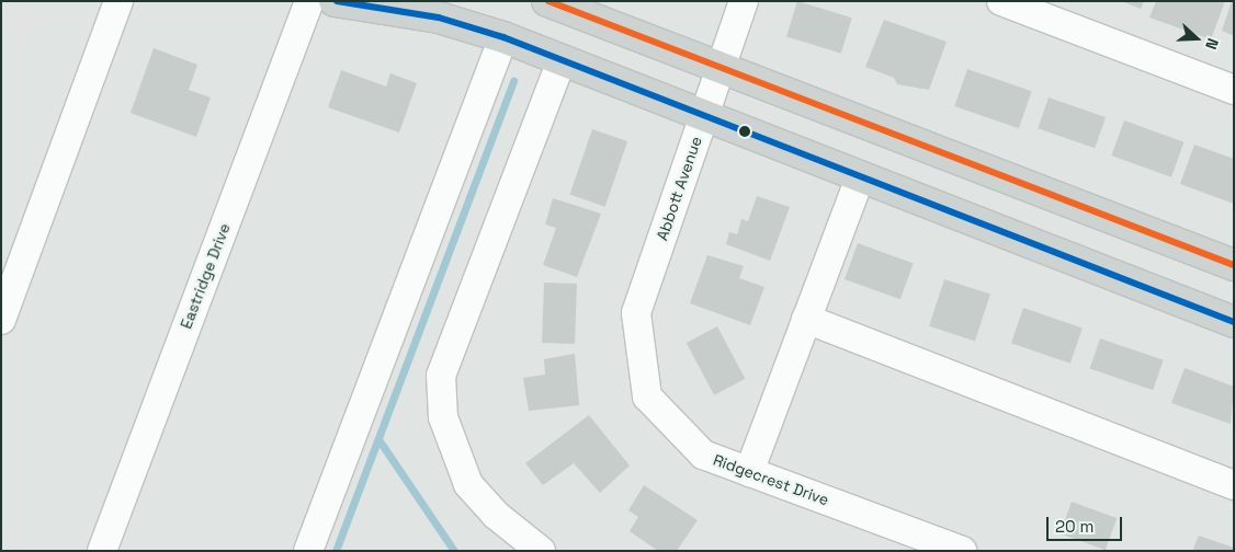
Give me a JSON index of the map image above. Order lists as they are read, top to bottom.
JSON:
{
  "streets": {
    "street": ["Abbott Avenue", "Eastridge Drive", "Ridgecrest Drive"]
  },
  "crossings": [
    ["Abbott Avenue", "Ridgecrest Drive"]
  ],
  "lines": ["transit line 20"],
  "scale_bar": "20 m",
  "north": "right"
}
